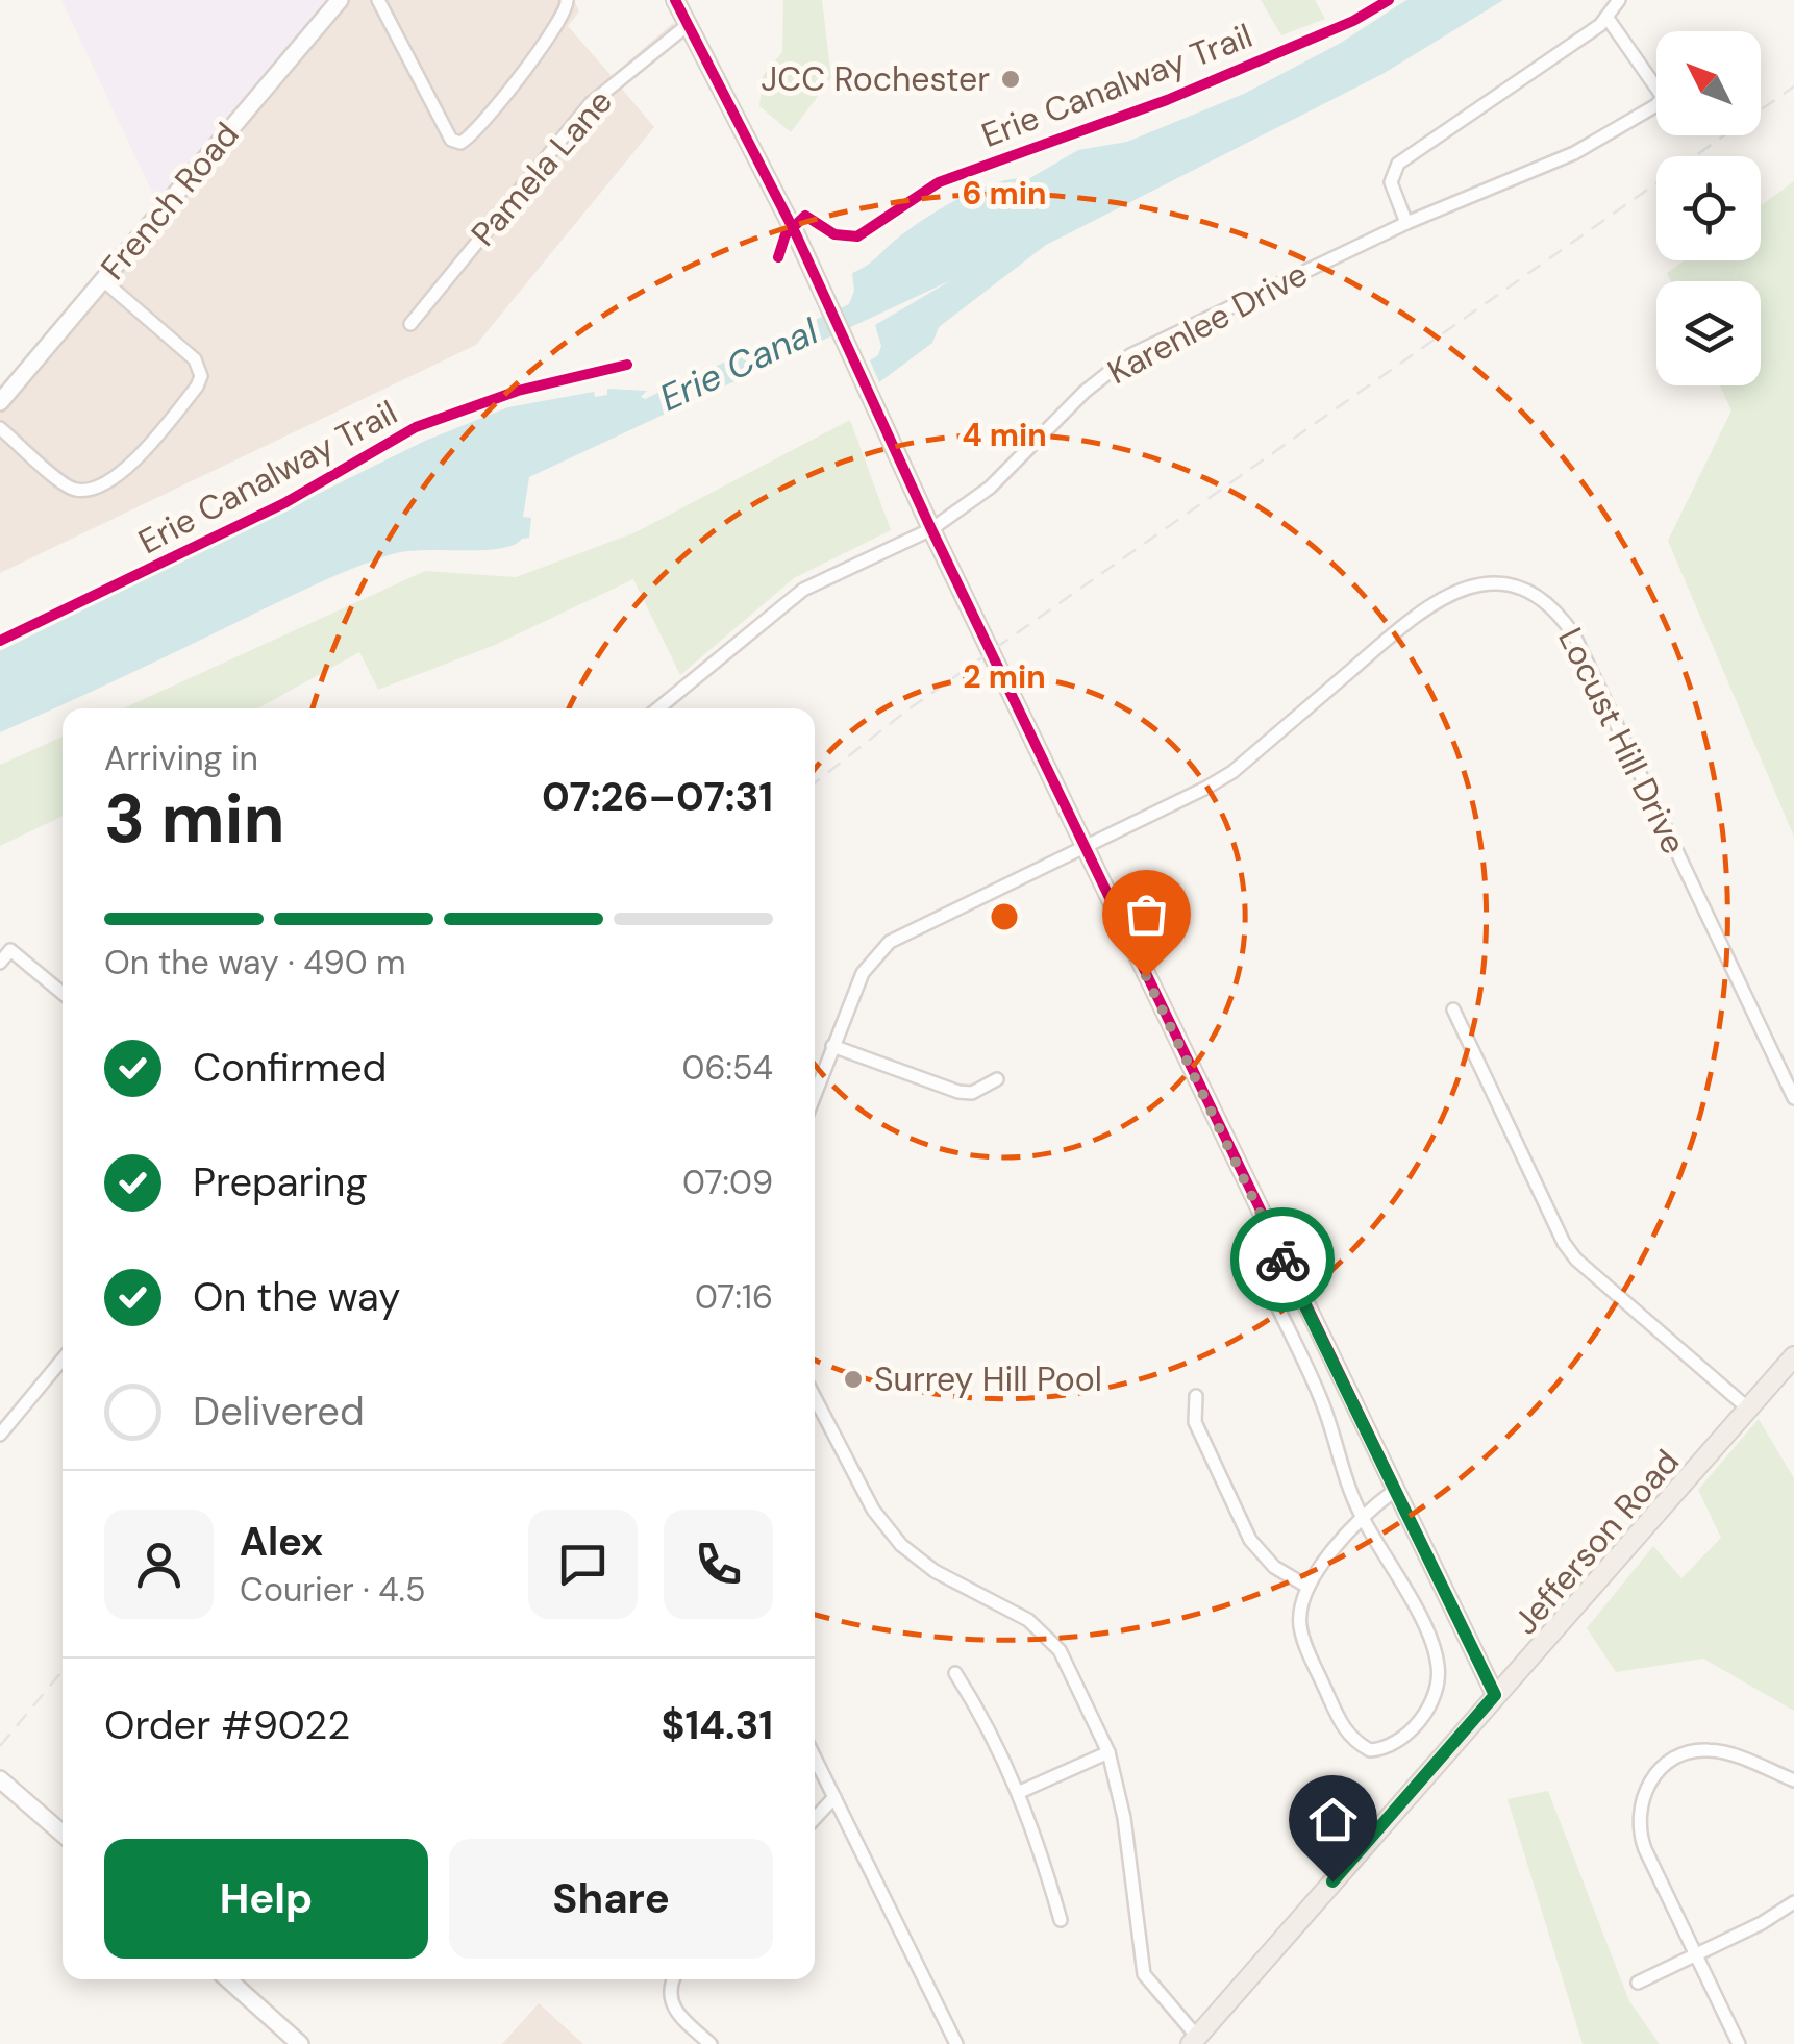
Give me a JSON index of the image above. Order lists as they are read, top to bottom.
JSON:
{
  "streets": {
    "main road": ["Jefferson Road"],
    "street": [
      "Pamela Lane",
      "French Road",
      "Karenlee Drive",
      "Locust Hill Drive"
    ],
    "cycle path": ["Erie Canalway Trail"]
  },
  "water": ["Erie Canal"],
  "places": ["JCC Rochester", "Surrey Hill Pool"],
  "north": "top left",
  "page": {
    "heading": ["3 min", "Arriving in", "07:26–07:31"],
    "panel": [
      "Alex",
      "Courier · 4.5",
      "Order #9022",
      "$14.31"
    ],
    "bar": "On the way · 490 m",
    "list": [
      ["Confirmed", "06:54"],
      ["Preparing", "07:09"],
      ["On the way", "07:16"],
      "Delivered"
    ],
    "buttons": ["Help", "Share"]
  },
  "rings": ["6 min", "4 min", "2 min"]
}
